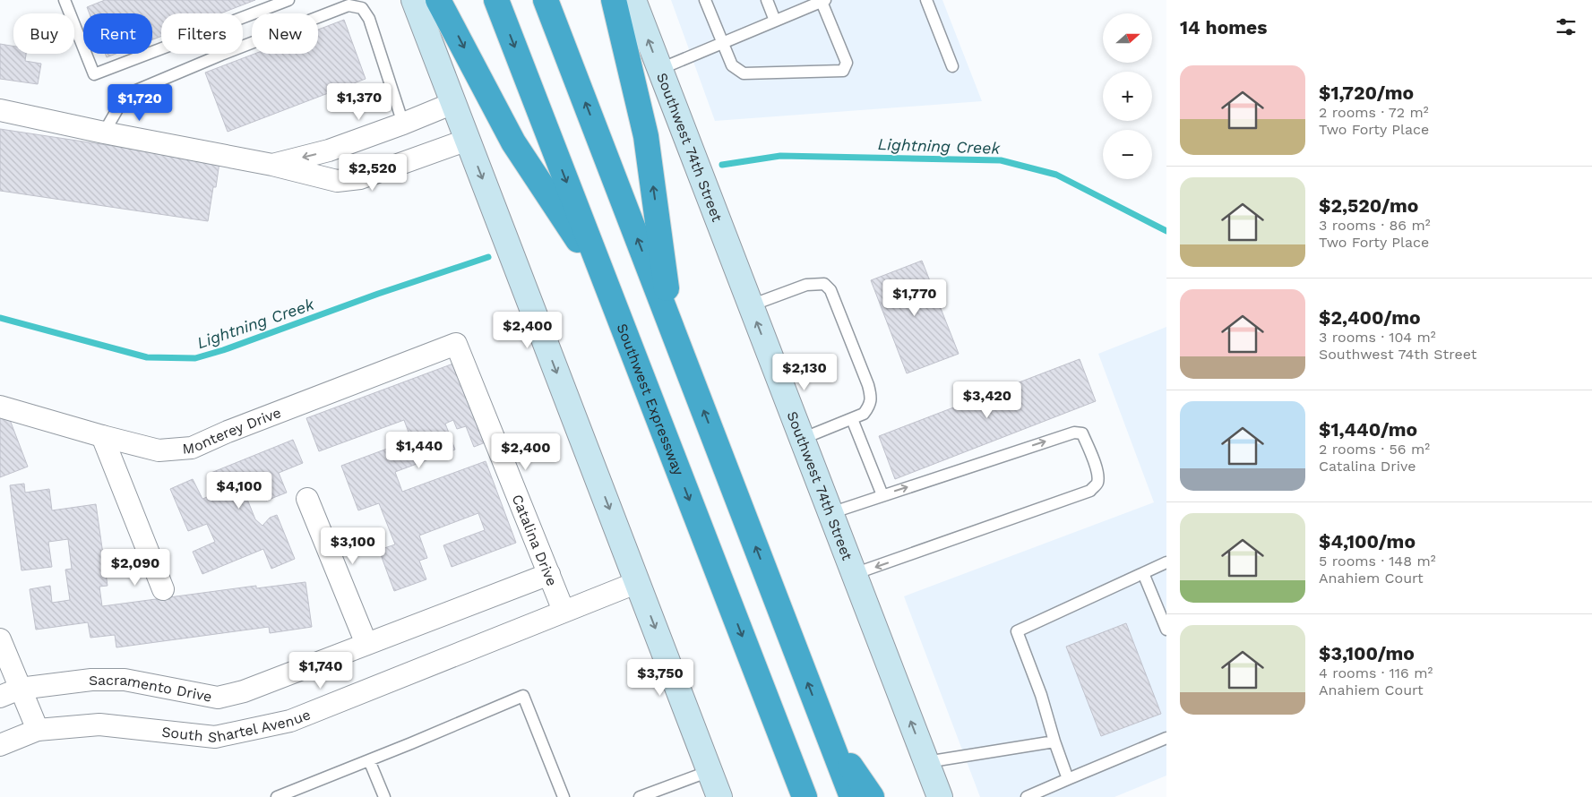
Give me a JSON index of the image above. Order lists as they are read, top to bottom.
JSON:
{
  "streets": {
    "highway": ["Southwest Expressway"],
    "main road": ["Southwest 74th Street"],
    "street": [
      "Monterey Drive",
      "Catalina Drive",
      "Sacramento Drive",
      "South Shartel Avenue"
    ]
  },
  "crossings": [
    ["Monterey Drive", "Catalina Drive"],
    ["Catalina Drive", "Sacramento Drive"],
    ["Catalina Drive", "South Shartel Avenue"]
  ],
  "water": ["Lightning Creek"],
  "north": "right",
  "page": {
    "heading": "14 homes",
    "map_buttons": ["+", "−"],
    "chip": [
      "Buy",
      "Rent",
      "Filters",
      "New"
    ],
    "list": [
      {
        "name": "$1,720/mo",
        "note": "2 rooms · 72 m² · Two Forty Place"
      },
      {
        "name": "$2,520/mo",
        "note": "3 rooms · 86 m² · Two Forty Place"
      },
      {
        "name": "$2,400/mo",
        "note": "3 rooms · 104 m² · Southwest 74th Street"
      },
      {
        "name": "$1,440/mo",
        "note": "2 rooms · 56 m² · Catalina Drive"
      },
      {
        "name": "$4,100/mo",
        "note": "5 rooms · 148 m² · Anahiem Court"
      },
      {
        "name": "$3,100/mo",
        "note": "4 rooms · 116 m² · Anahiem Court"
      }
    ],
    "price": [
      "$1,370",
      "$1,720",
      "$2,520",
      "$1,770",
      "$2,400",
      "$2,130",
      "$3,420",
      "$1,440",
      "$2,400",
      "$4,100",
      "$3,100",
      "$2,090",
      "$1,740",
      "$3,750"
    ]
  }
}
